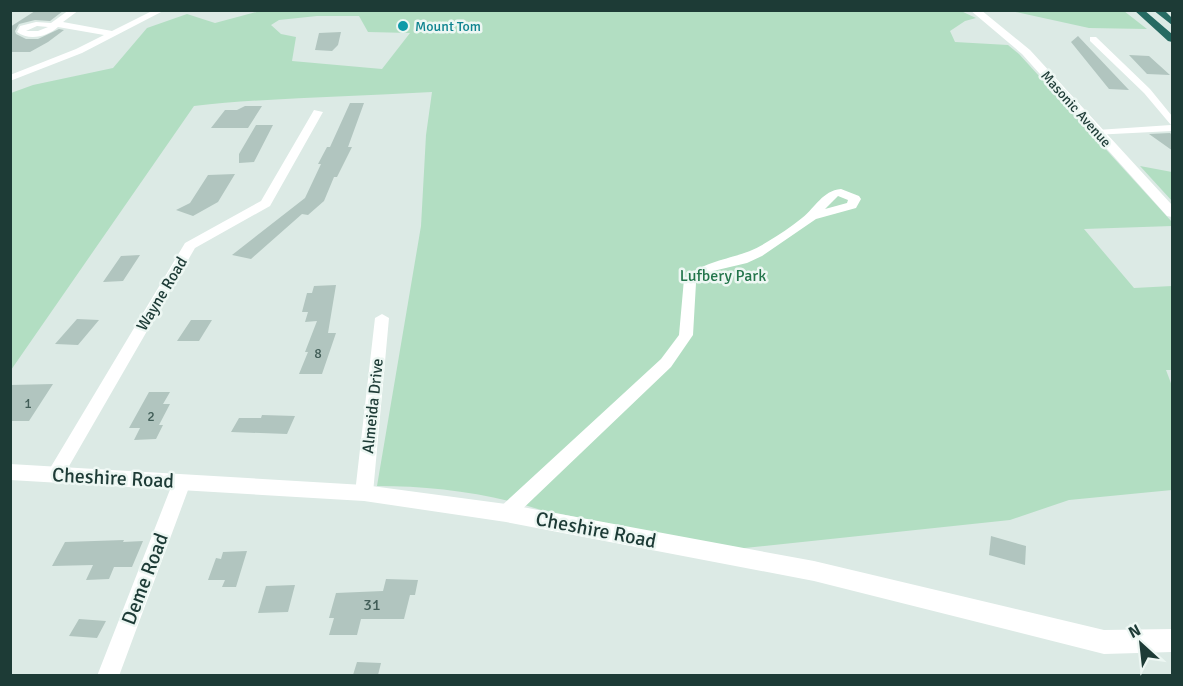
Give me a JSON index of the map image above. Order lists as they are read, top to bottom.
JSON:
{
  "streets": {
    "street": [
      "Masonic Avenue",
      "Wayne Road",
      "Almeida Drive",
      "Cheshire Road",
      "Deme Road"
    ]
  },
  "crossings": [
    ["Wayne Road", "Cheshire Road"],
    ["Almeida Drive", "Cheshire Road"],
    ["Cheshire Road", "Deme Road"]
  ],
  "parks": ["Lufbery Park"],
  "places": ["Mount Tom"],
  "house_numbers": [
    "8",
    "1",
    "2",
    "31"
  ],
  "north": "top left"
}
